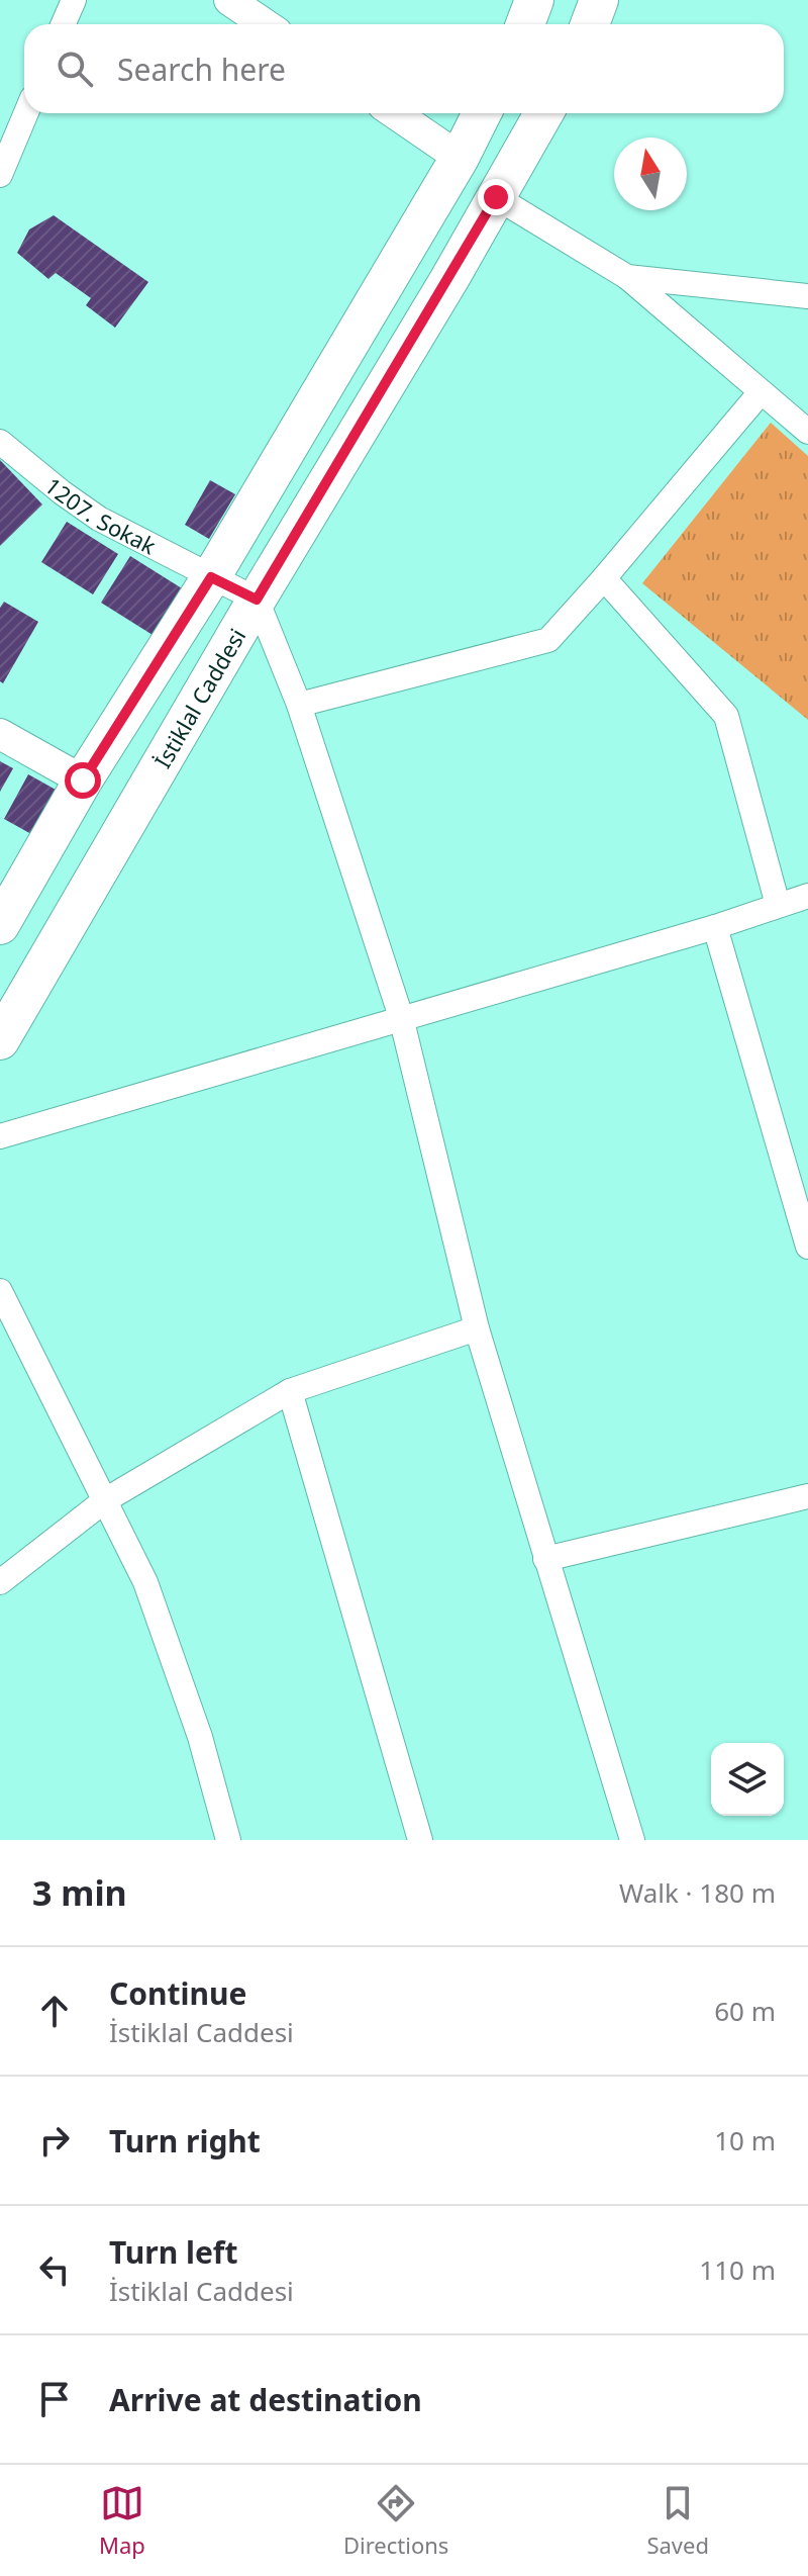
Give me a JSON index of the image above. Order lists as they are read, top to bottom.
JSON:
{
  "streets": {
    "main road": ["İstiklal Caddesi"],
    "street": ["1207. Sokak"]
  },
  "crossings": [
    ["1207. Sokak", "İstiklal Caddesi"]
  ],
  "north": "top",
  "page": {
    "search": "Search here",
    "heading": ["3 min", "Walk · 180 m"],
    "list": [
      ["Continue", "İstiklal Caddesi", "60 m"],
      ["Turn right", "10 m"],
      ["Turn left", "İstiklal Caddesi", "110 m"],
      "Arrive at destination"
    ],
    "nav": ["Map", "Directions", "Saved"]
  }
}
